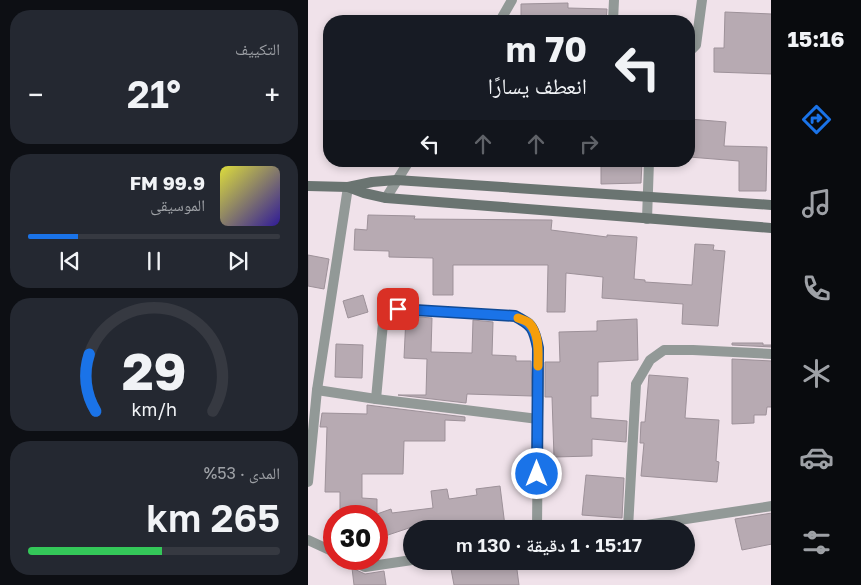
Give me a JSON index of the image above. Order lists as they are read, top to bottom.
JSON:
{
  "page": {
    "tabs": "15:16",
    "tile": [
      "التكييف",
      ["المدى · 53%", "265 km"]
    ],
    "turn": ["70 m", "انعطف يسارًا"],
    "heat": ["−", "21°", "+"],
    "song": ["99.9 FM", "الموسيقى"],
    "limit": "30",
    "trip": "15:17 · 1 دقيقة · 130 m",
    "gauge": ["29", "km/h"]
  }
}
